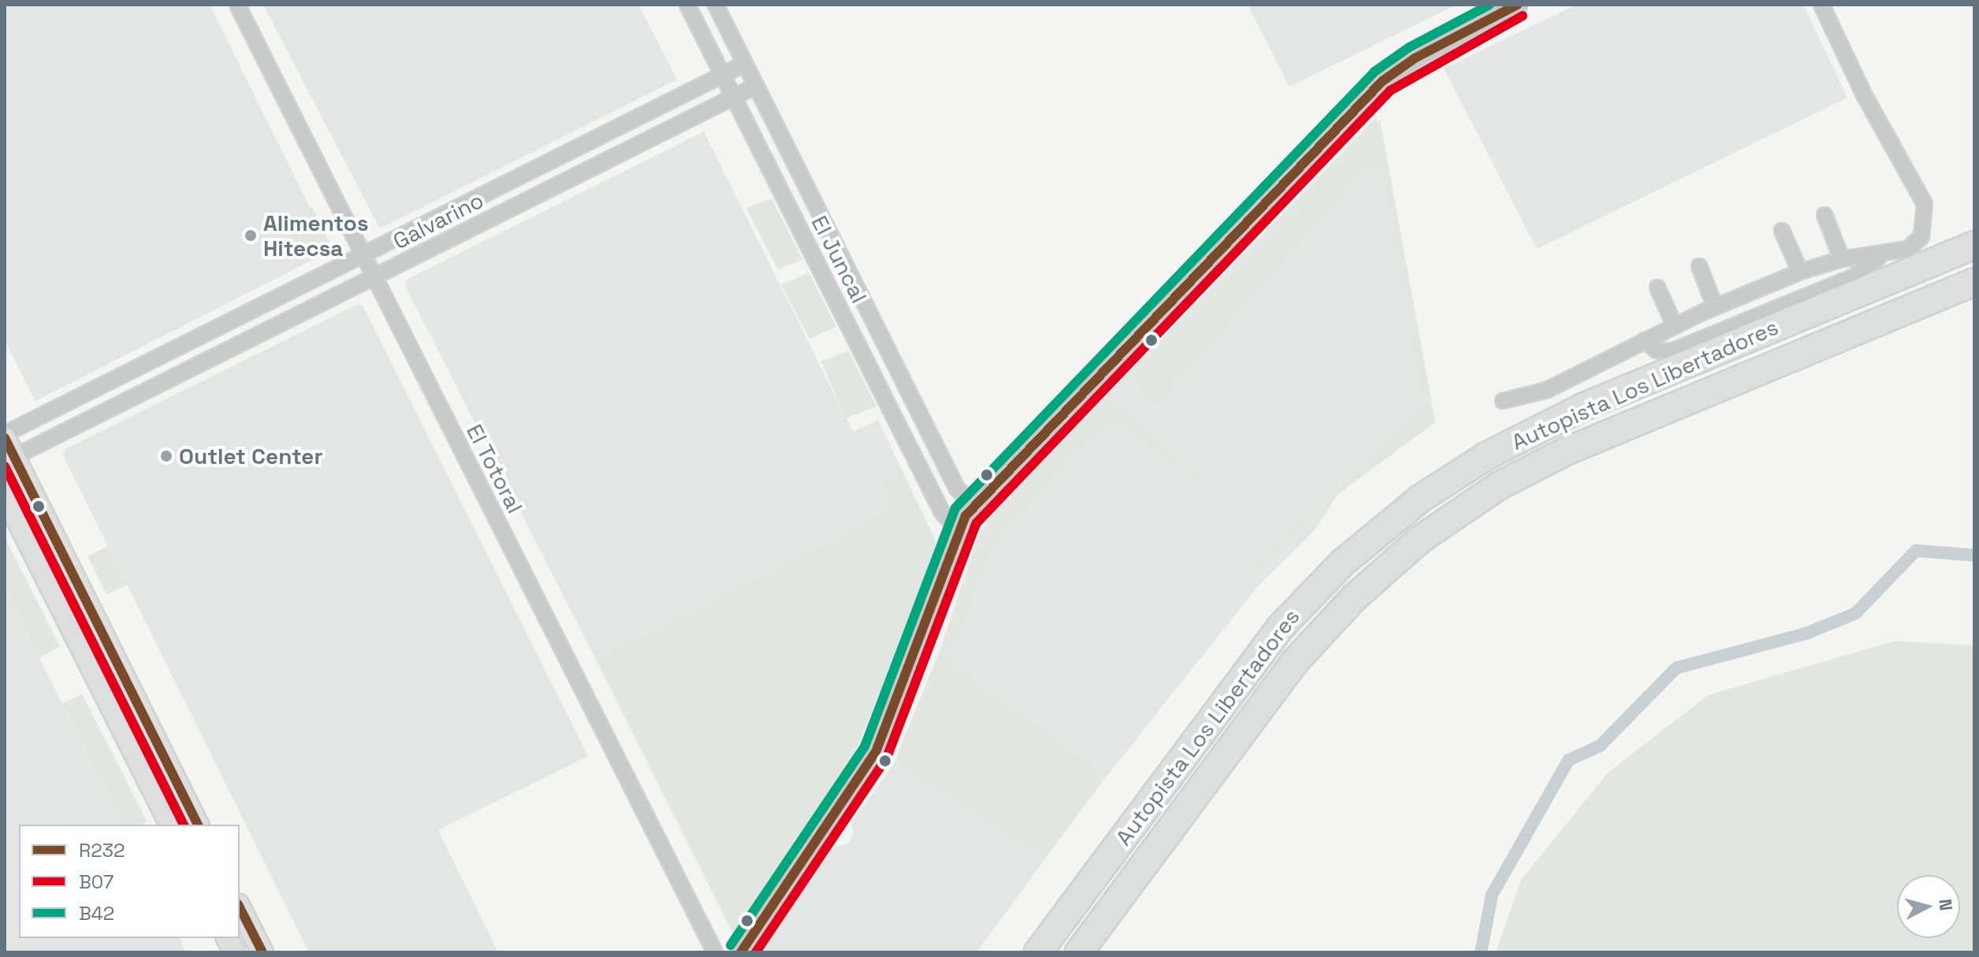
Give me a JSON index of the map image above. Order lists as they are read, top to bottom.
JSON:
{
  "streets": {
    "highway": ["Autopista Los Libertadores"],
    "street": ["Galvarino", "El Juncal", "El Totoral"]
  },
  "crossings": [
    ["Galvarino", "El Juncal"],
    ["Galvarino", "El Totoral"]
  ],
  "places": ["Alimentos Hitecsa", "Outlet Center"],
  "lines": ["transit line R232", "transit line B42", "transit line B07"],
  "legend": ["R232", "B07", "B42"],
  "north": "right"
}
